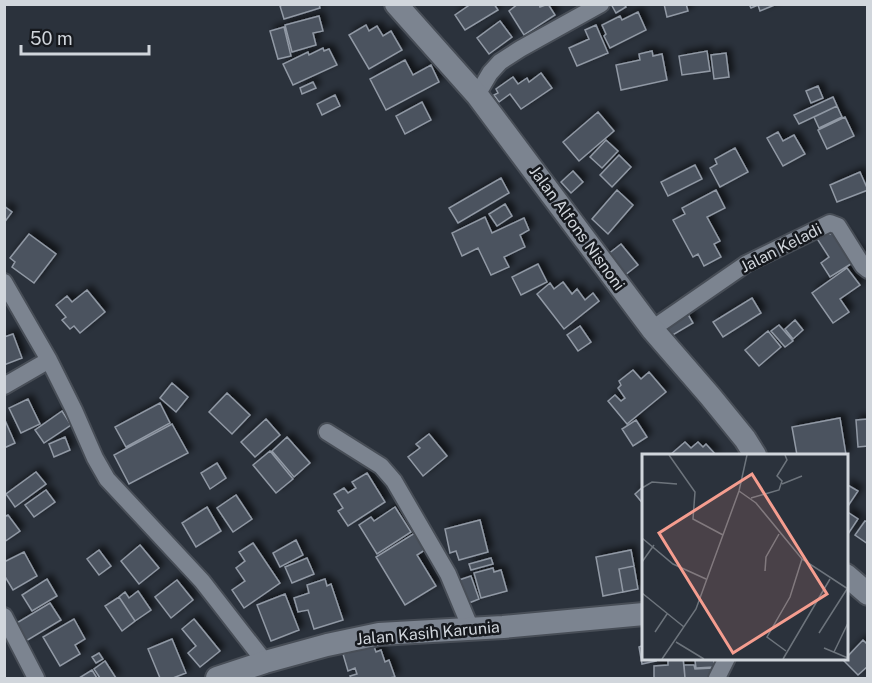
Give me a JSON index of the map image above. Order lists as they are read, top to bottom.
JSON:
{
  "streets": {
    "main road": ["Jalan Alfons Nisnoni", "Jalan Kasih Karunia"],
    "street": ["Jalan Keladi"]
  },
  "crossings": [
    ["Jalan Alfons Nisnoni", "Jalan Keladi"]
  ],
  "scale_bar": "50 m"
}
